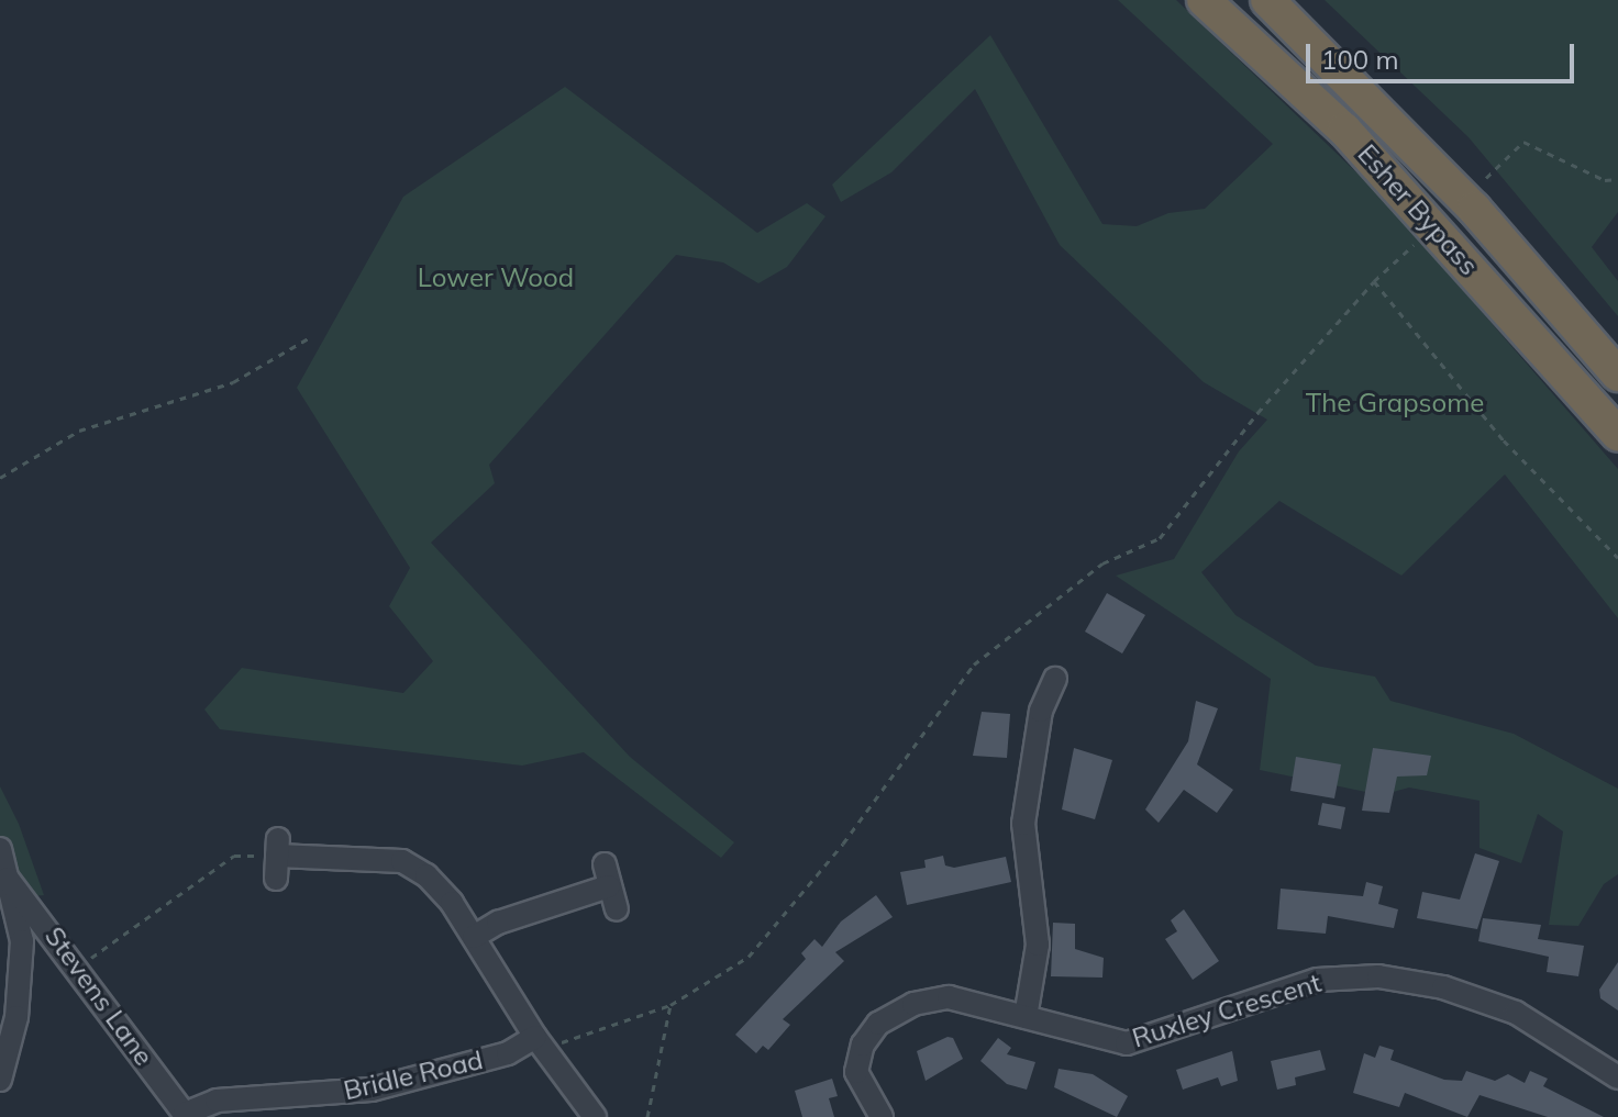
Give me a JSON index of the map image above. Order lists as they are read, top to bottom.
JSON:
{
  "streets": {
    "highway": ["Esher Bypass"],
    "street": ["Stevens Lane", "Ruxley Crescent", "Bridle Road"]
  },
  "crossings": [
    ["Stevens Lane", "Bridle Road"]
  ],
  "parks": ["Lower Wood", "The Grapsome"],
  "scale_bar": "100 m"
}
